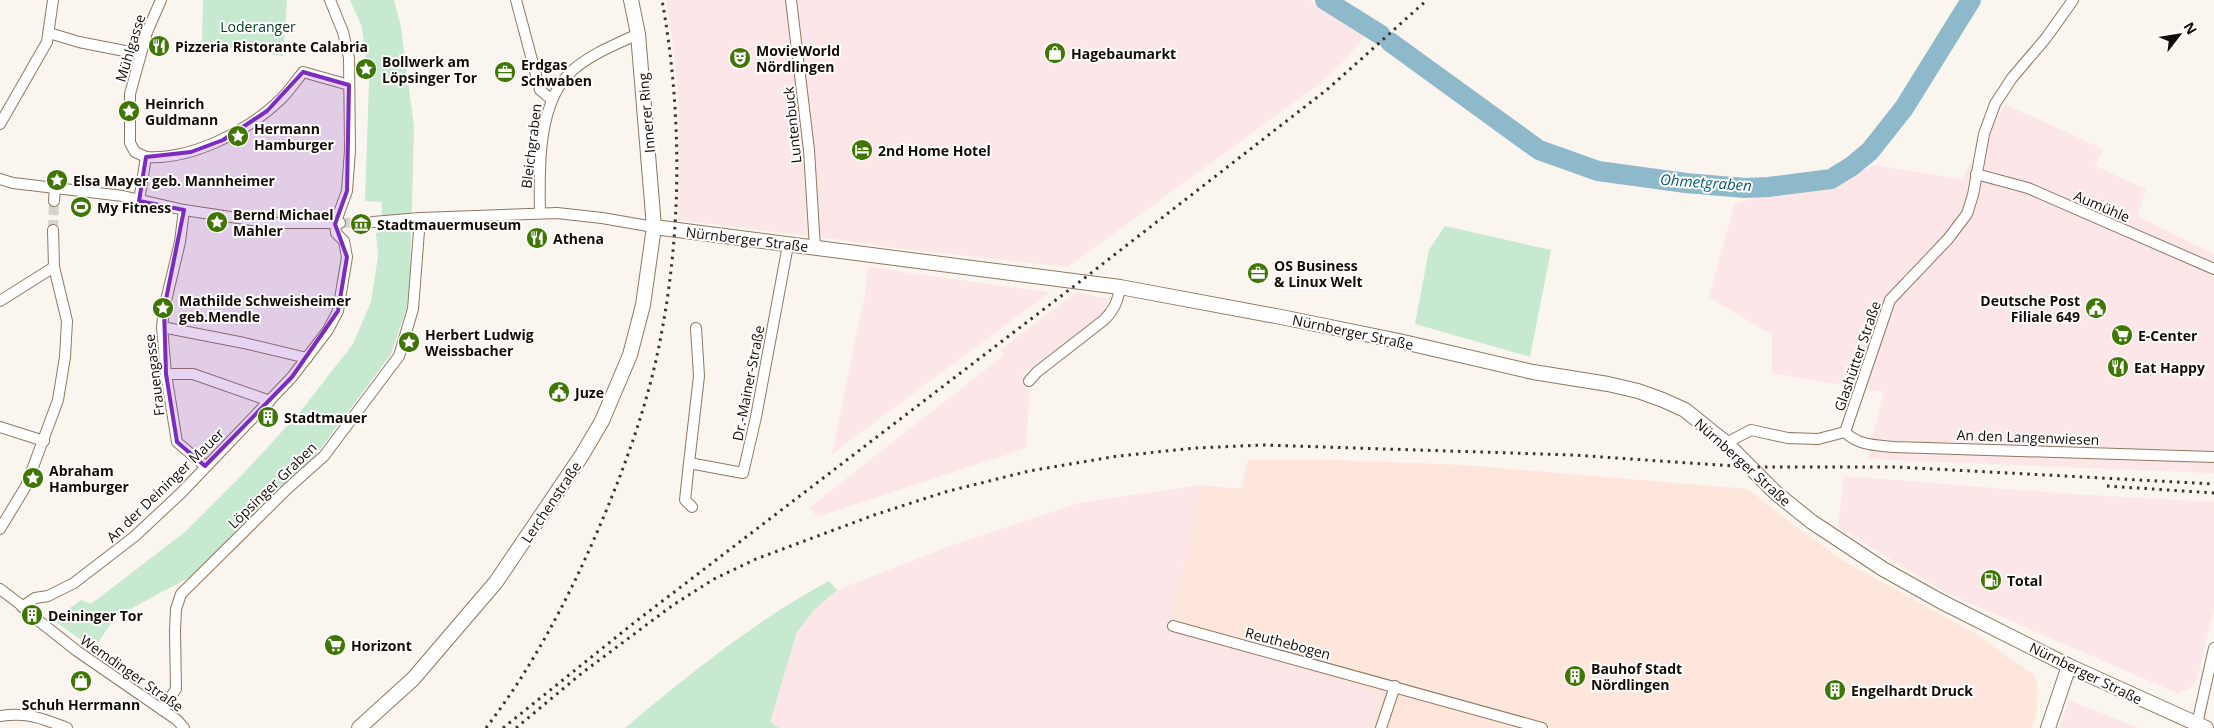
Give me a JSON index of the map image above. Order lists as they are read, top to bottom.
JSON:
{
  "streets": {
    "main road": ["Innerer Ring", "Nürnberger Straße", "Lerchenstraße"],
    "street": [
      "Mühlgasse",
      "Luntenbuck",
      "Bleichgraben",
      "Aumühle",
      "Glashütter Straße",
      "Frauengasse",
      "Dr.-Mainer-Straße",
      "An den Langenwiesen",
      "An der Deininger Mauer",
      "Löpsinger Graben",
      "Reuthebogen",
      "Wemdinger Straße"
    ]
  },
  "crossings": [
    ["Innerer Ring", "Nürnberger Straße"],
    ["Innerer Ring", "Lerchenstraße"],
    ["Luntenbuck", "Nürnberger Straße"],
    ["Bleichgraben", "Nürnberger Straße"],
    ["Aumühle", "Glashütter Straße"],
    ["Nürnberger Straße", "Glashütter Straße"],
    ["Nürnberger Straße", "Dr.-Mainer-Straße"],
    ["Nürnberger Straße", "Löpsinger Graben"],
    ["Nürnberger Straße", "Lerchenstraße"],
    ["Glashütter Straße", "An den Langenwiesen"],
    ["Frauengasse", "An der Deininger Mauer"],
    ["Löpsinger Graben", "Wemdinger Straße"]
  ],
  "water": ["Ohmetgraben"],
  "parks": ["Loderanger"],
  "places": {
    "restaurant": ["Pizzeria Ristorante Calabria", "Athena", "Eat Happy"],
    "shop": ["Hagebaumarkt", "Schuh Herrmann"],
    "theatre": ["MovieWorld Nördlingen"],
    "place": [
      "Bollwerk am Löpsinger Tor",
      "Heinrich Guldmann",
      "Hermann Hamburger",
      "Elsa Mayer geb. Mannheimer",
      "Bernd Michael Mahler",
      "Mathilde Schweisheimer geb.Mendle",
      "Herbert Ludwig Weissbacher",
      "Abraham Hamburger"
    ],
    "office": ["Erdgas Schwaben", "OS Business & Linux Welt"],
    "hotel": ["2nd Home Hotel"],
    "sports": ["My Fitness"],
    "museum": ["Stadtmauermuseum"],
    "public building": ["Deutsche Post Filiale 649", "Juze"],
    "supermarket": ["E-Center", "Horizont"],
    "building": [
      "Stadtmauer",
      "Deininger Tor",
      "Bauhof Stadt Nördlingen",
      "Engelhardt Druck"
    ],
    "fuel station": ["Total"]
  },
  "north": "top right"
}
